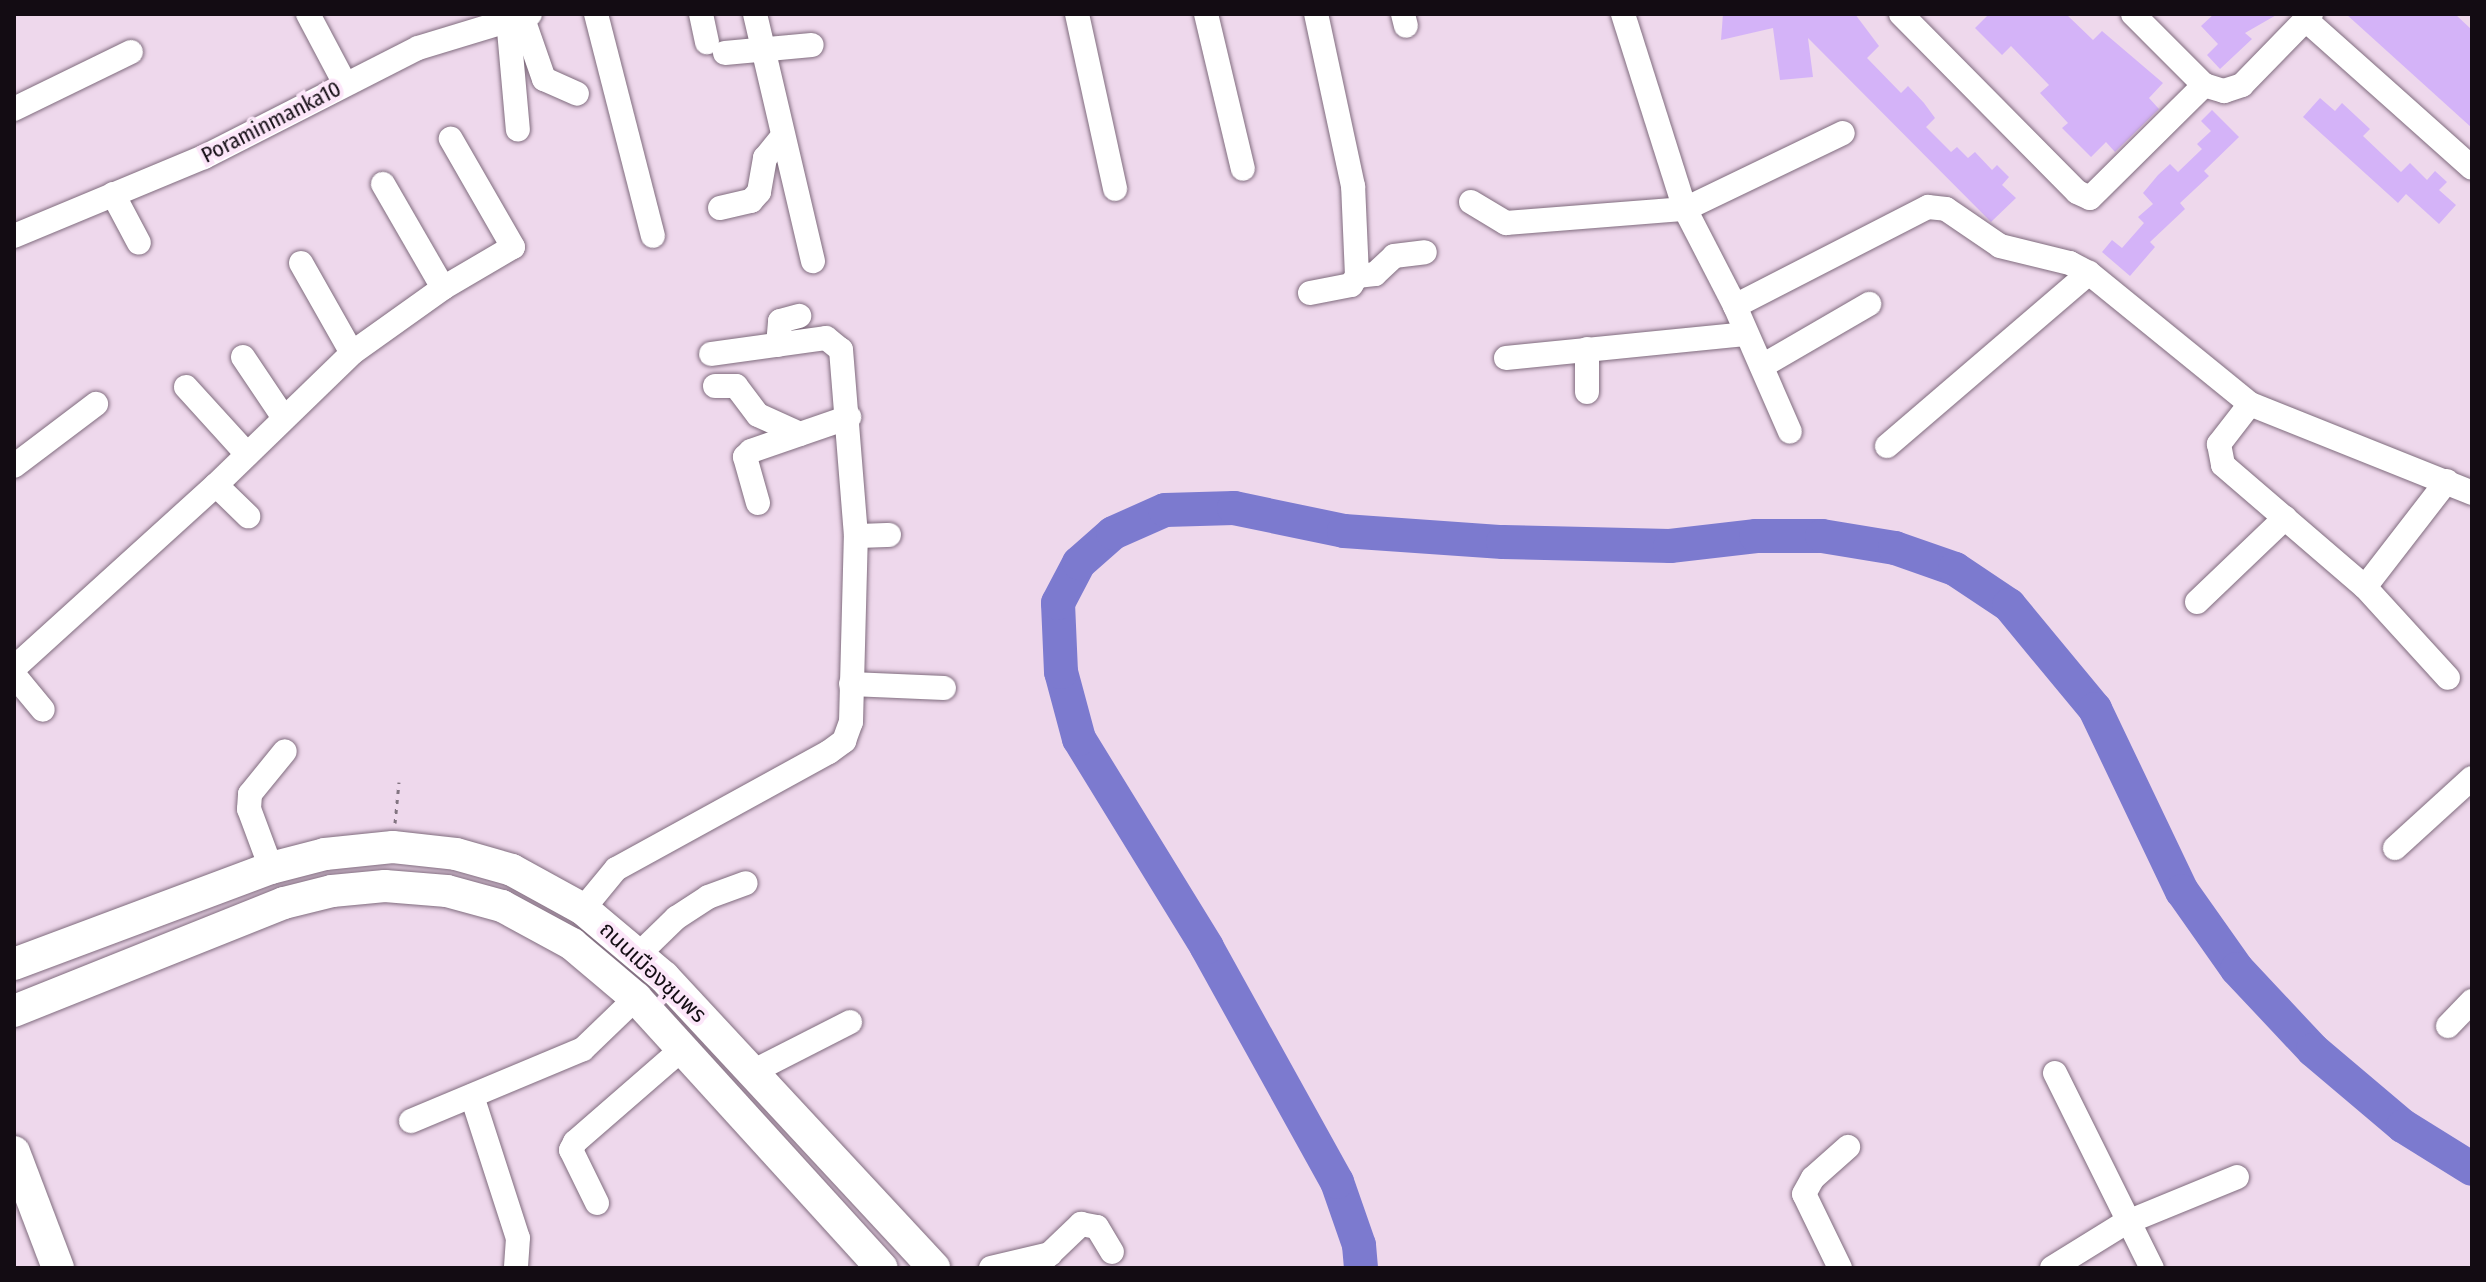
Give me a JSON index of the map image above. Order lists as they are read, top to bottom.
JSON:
{
  "streets": {
    "main road": ["ถนนเมืองชุมพร"],
    "street": ["Poraminmanka10"]
  }
}
